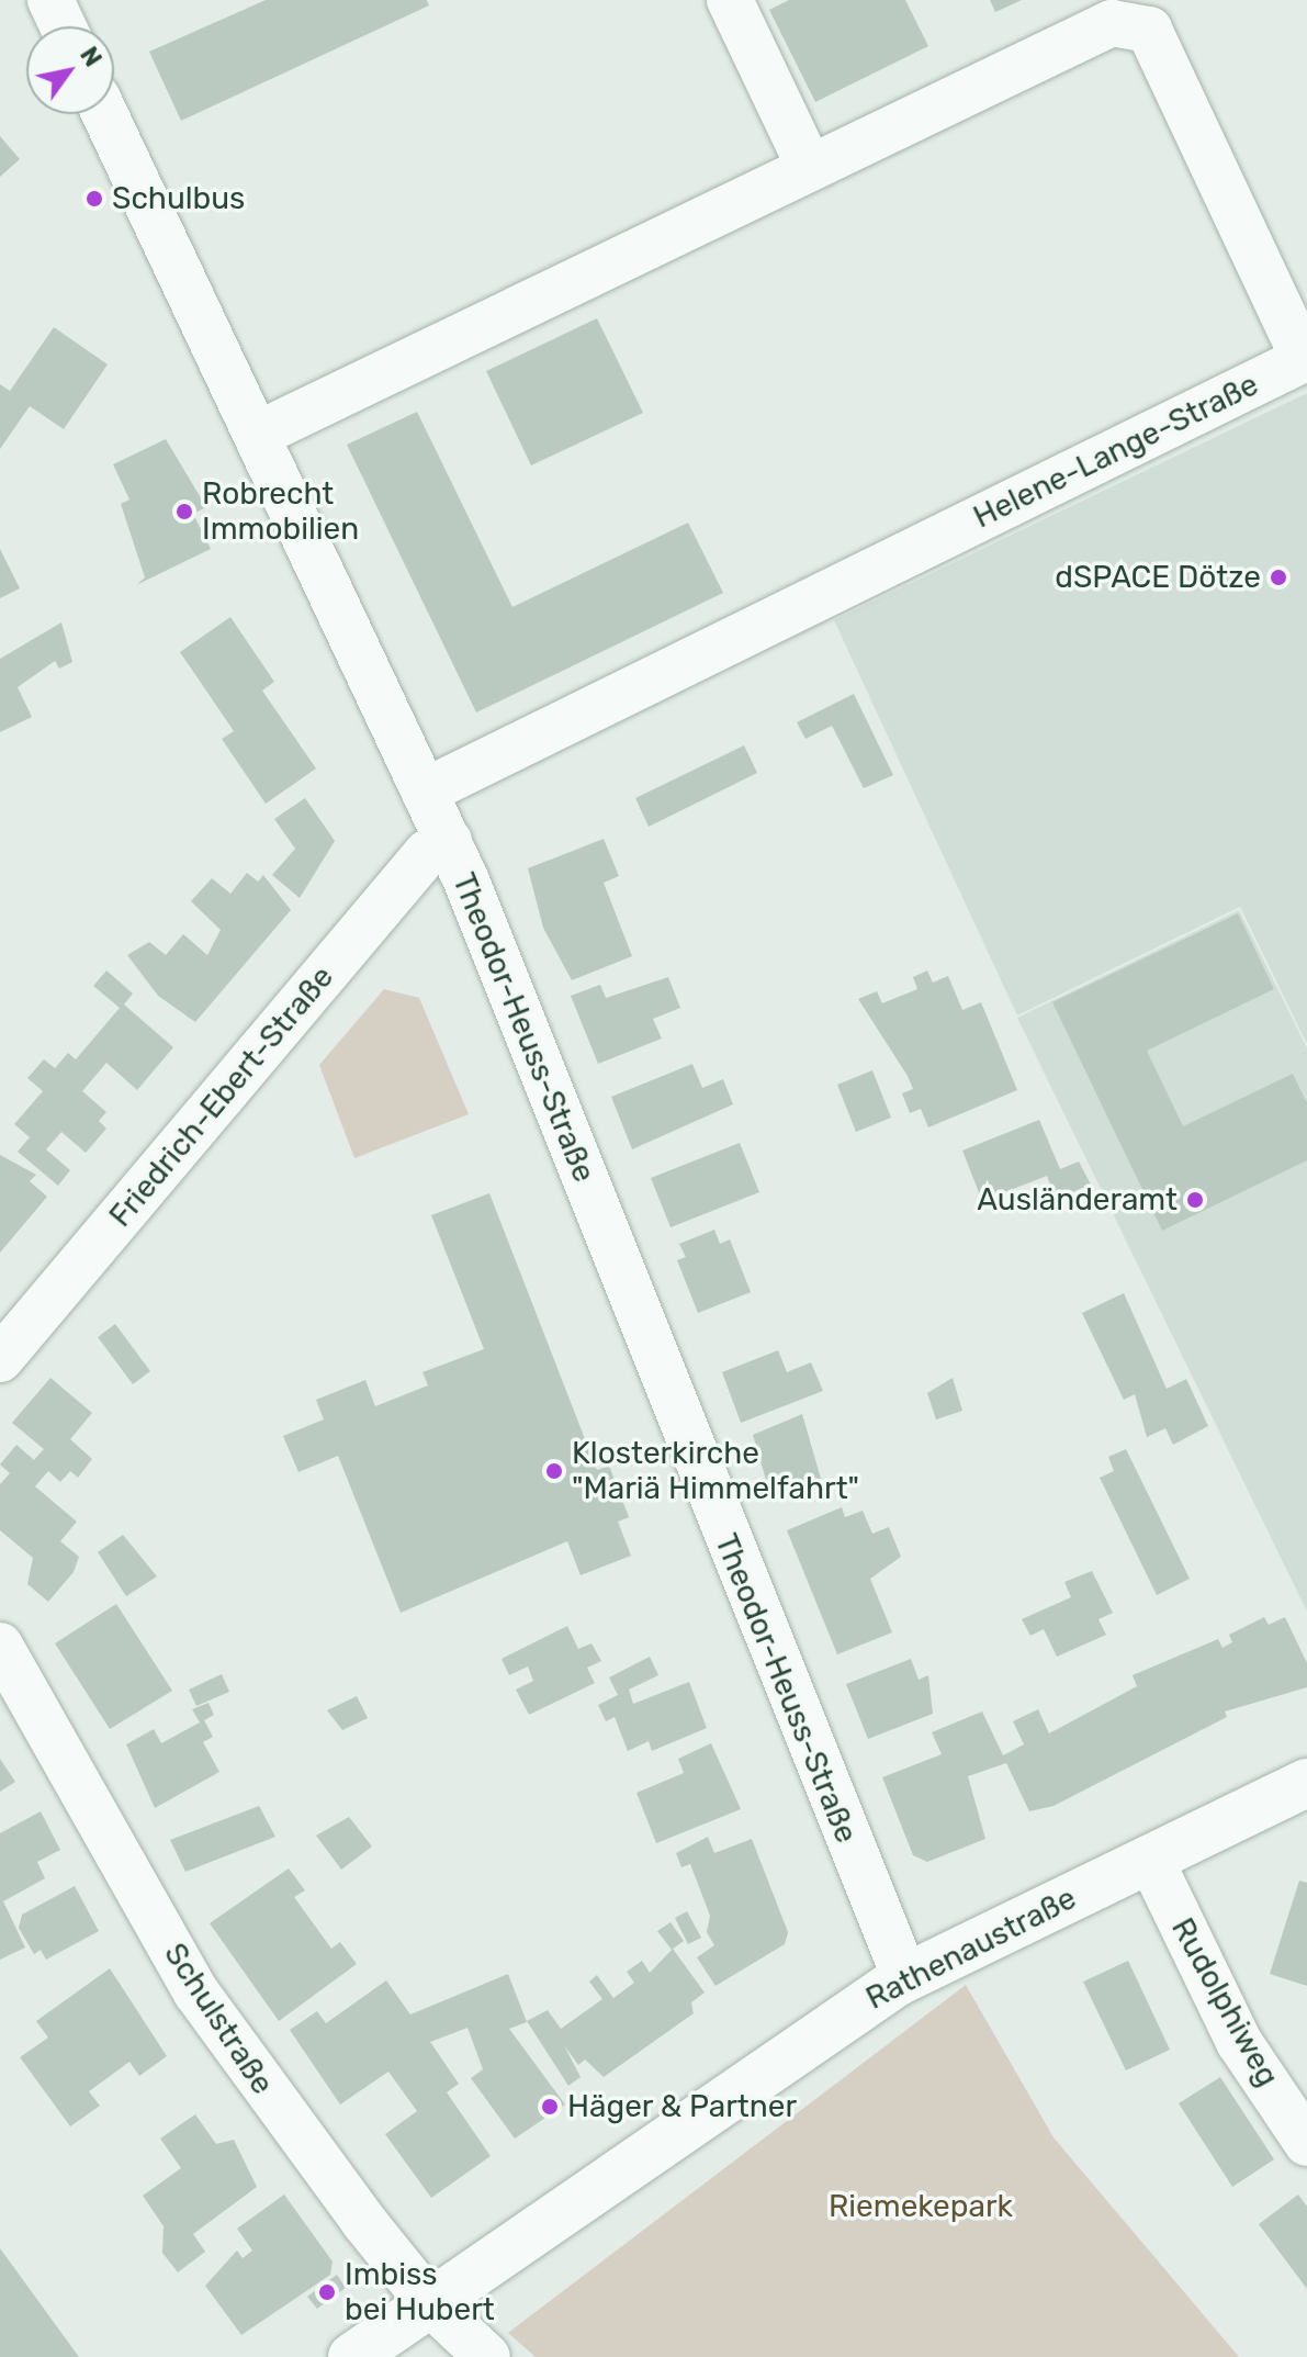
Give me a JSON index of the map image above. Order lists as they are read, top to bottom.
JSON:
{
  "streets": {
    "street": [
      "Helene-Lange-Straße",
      "Theodor-Heuss-Straße",
      "Friedrich-Ebert-Straße",
      "Rathenaustraße",
      "Rudolphiweg",
      "Schulstraße"
    ]
  },
  "crossings": [
    ["Helene-Lange-Straße", "Theodor-Heuss-Straße"],
    ["Theodor-Heuss-Straße", "Friedrich-Ebert-Straße"],
    ["Theodor-Heuss-Straße", "Rathenaustraße"],
    ["Rathenaustraße", "Rudolphiweg"],
    ["Rathenaustraße", "Schulstraße"]
  ],
  "parks": ["Riemekepark"],
  "places": [
    "Schulbus",
    "Robrecht Immobilien",
    "dSPACE Dötze",
    "Ausländeramt",
    "Klosterkirche \"Mariä Himmelfahrt\"",
    "Häger & Partner",
    "Imbiss bei Hubert"
  ],
  "north": "top right"
}
